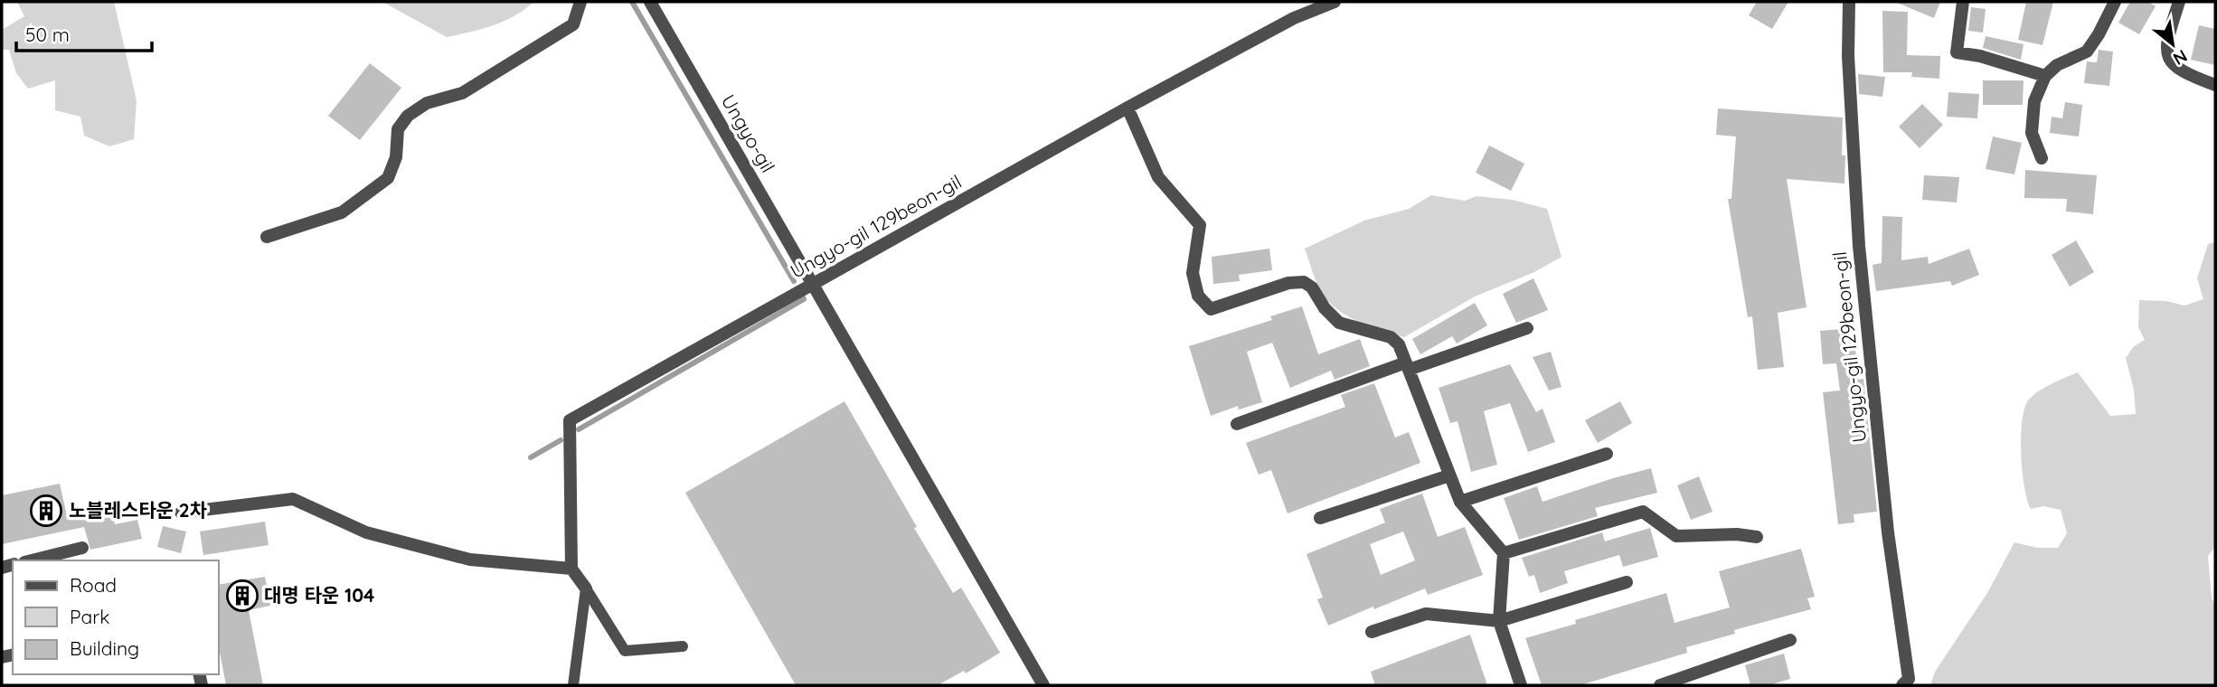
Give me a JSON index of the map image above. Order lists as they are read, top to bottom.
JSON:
{
  "streets": {
    "street": ["Ungyo-gil", "Ungyo-gil 129beon-gil"]
  },
  "crossings": [
    ["Ungyo-gil", "Ungyo-gil 129beon-gil"]
  ],
  "places": {
    "building": ["노블레스타운 2차", "대명 타운 104"]
  },
  "legend": ["Road", "Park", "Building"],
  "scale_bar": "50 m",
  "north": "bottom right"
}
